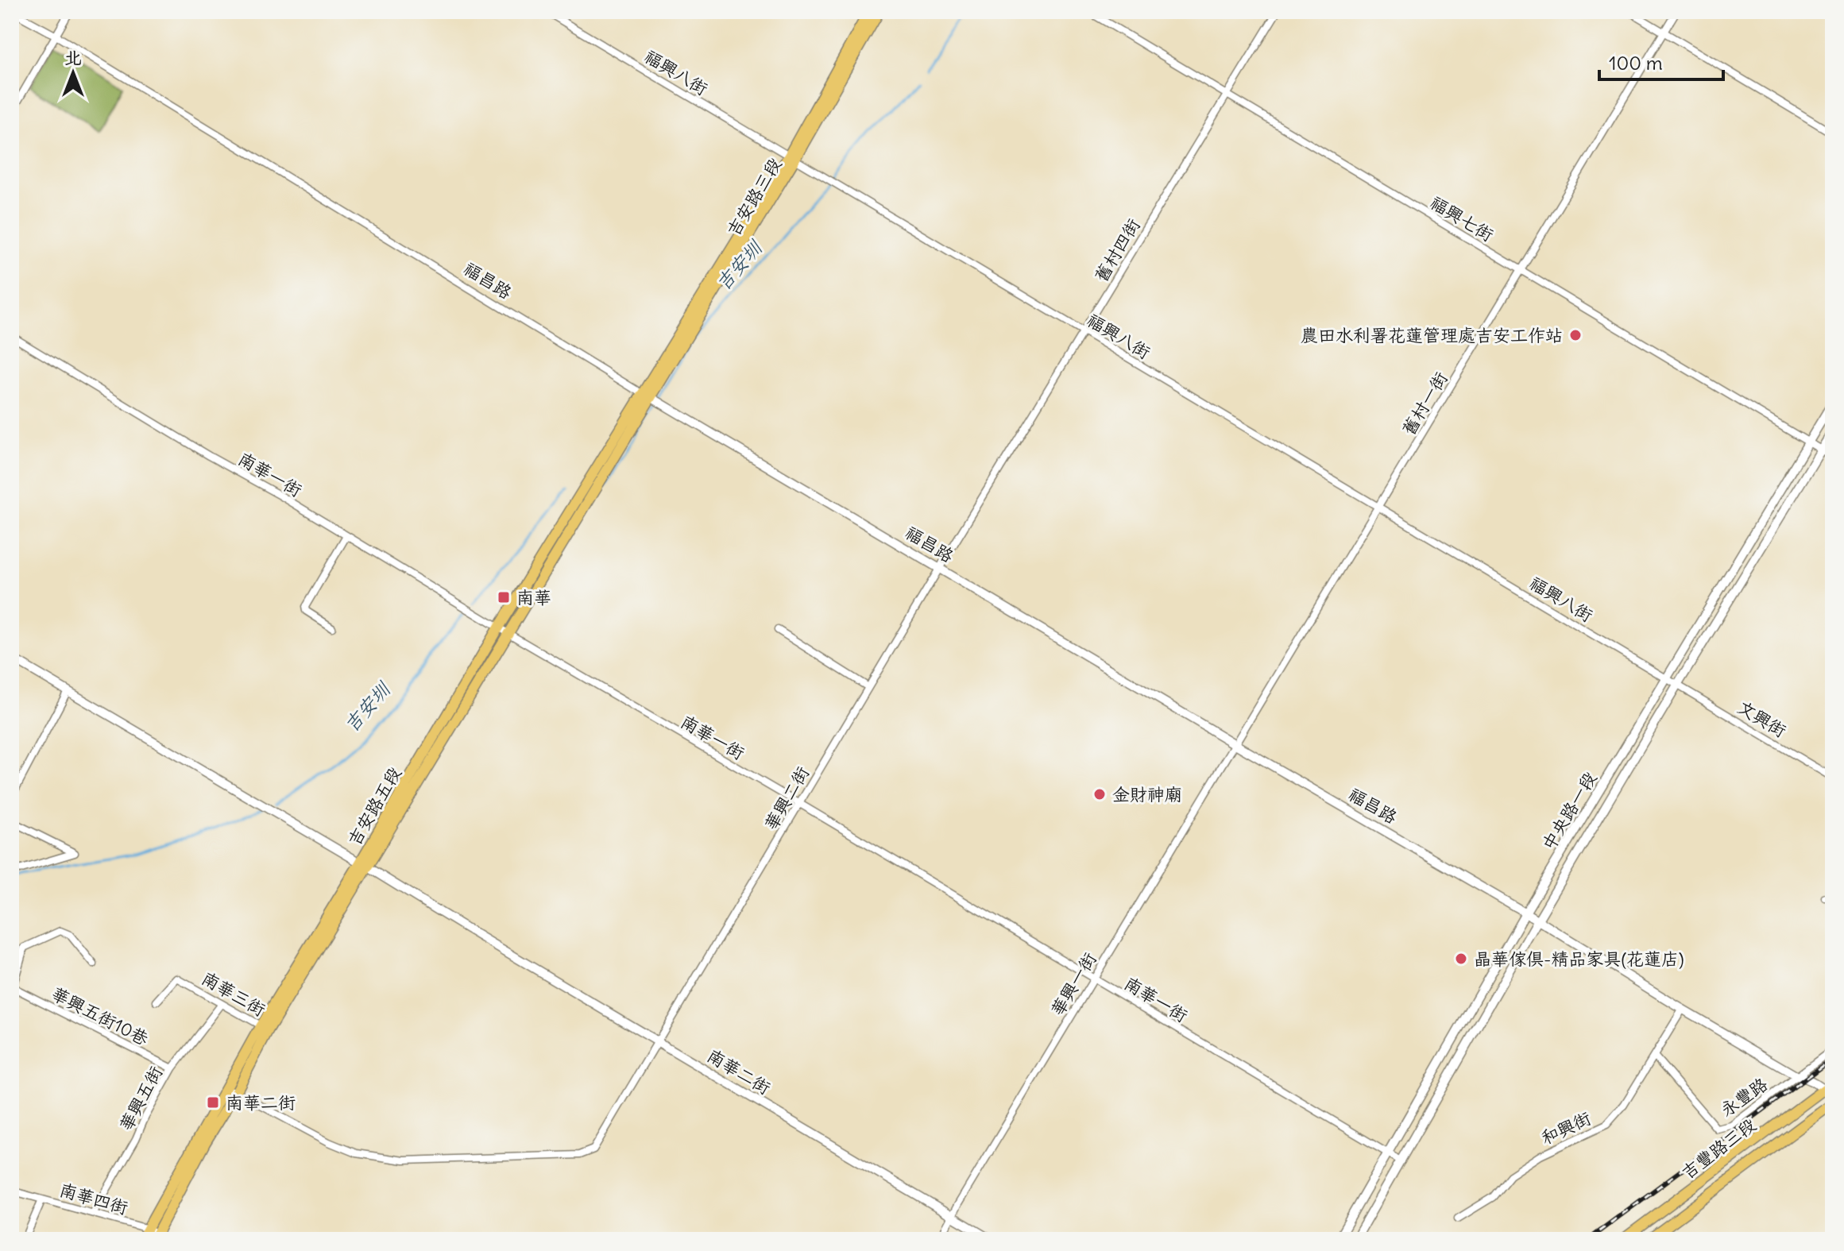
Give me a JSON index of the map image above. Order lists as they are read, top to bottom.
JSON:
{
  "streets": {
    "main road": ["吉安路三段", "吉安路五段", "吉豐路三段"],
    "street": [
      "福興八街",
      "福興七街",
      "舊村四街",
      "福昌路",
      "舊村一街",
      "南華一街",
      "文興街",
      "華興二街",
      "中央路一段",
      "華興一街",
      "南華三街",
      "華興五街10巷",
      "南華二街",
      "永豐路",
      "華興五街",
      "和興街",
      "南華四街"
    ]
  },
  "crossings": [
    ["福興八街", "吉安路三段"],
    ["福興八街", "舊村四街"],
    ["福興八街", "舊村一街"],
    ["福興八街", "文興街"],
    ["福興八街", "中央路一段"],
    ["吉安路三段", "福昌路"],
    ["吉安路三段", "吉安路五段"],
    ["福興七街", "舊村四街"],
    ["福興七街", "舊村一街"],
    ["福興七街", "中央路一段"],
    ["舊村四街", "福昌路"],
    ["舊村四街", "華興二街"],
    ["福昌路", "舊村一街"],
    ["福昌路", "華興二街"],
    ["福昌路", "吉安路五段"],
    ["福昌路", "中央路一段"],
    ["福昌路", "華興一街"],
    ["福昌路", "永豐路"],
    ["福昌路", "和興街"],
    ["福昌路", "吉豐路三段"],
    ["舊村一街", "華興一街"],
    ["南華一街", "華興二街"],
    ["南華一街", "吉安路五段"],
    ["南華一街", "中央路一段"],
    ["南華一街", "華興一街"],
    ["文興街", "中央路一段"],
    ["華興二街", "吉安路五段"],
    ["華興二街", "南華二街"],
    ["吉安路五段", "南華三街"],
    ["吉安路五段", "南華二街"],
    ["吉安路五段", "南華四街"],
    ["華興一街", "南華二街"],
    ["南華三街", "華興五街"],
    ["華興五街10巷", "華興五街"],
    ["永豐路", "和興街"],
    ["華興五街", "南華四街"]
  ],
  "water": ["吉安圳"],
  "places": {
    "other": ["農田水利署花蓮管理處吉安工作站", "金財神廟", "晶華傢俱-精品家具(花蓮店)"],
    "transit": ["南華", "南華二街"]
  },
  "scale_bar": "100 m",
  "north": "top"
}
